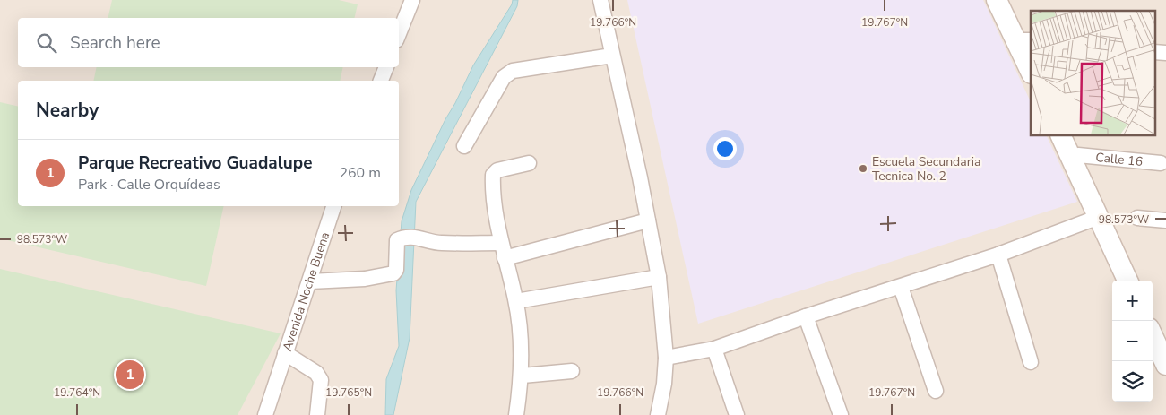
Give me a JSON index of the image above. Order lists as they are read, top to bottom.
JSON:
{
  "streets": {
    "street": ["Calle 16", "Avenida Noche Buena"]
  },
  "places": ["Escuela Secundaria Tecnica No. 2"],
  "page": {
    "search": "Search here",
    "heading": "Nearby",
    "list": [
      {
        "mark": "1",
        "name": "Parque Recreativo Guadalupe",
        "note": "Park · Calle Orquídeas",
        "value": "260 m"
      }
    ],
    "map_buttons": ["+", "−"],
    "pins": "1"
  },
  "coordinates": [
    "19.766°N",
    "19.767°N",
    "98.573°W",
    "19.764°N",
    "19.765°N"
  ]
}
